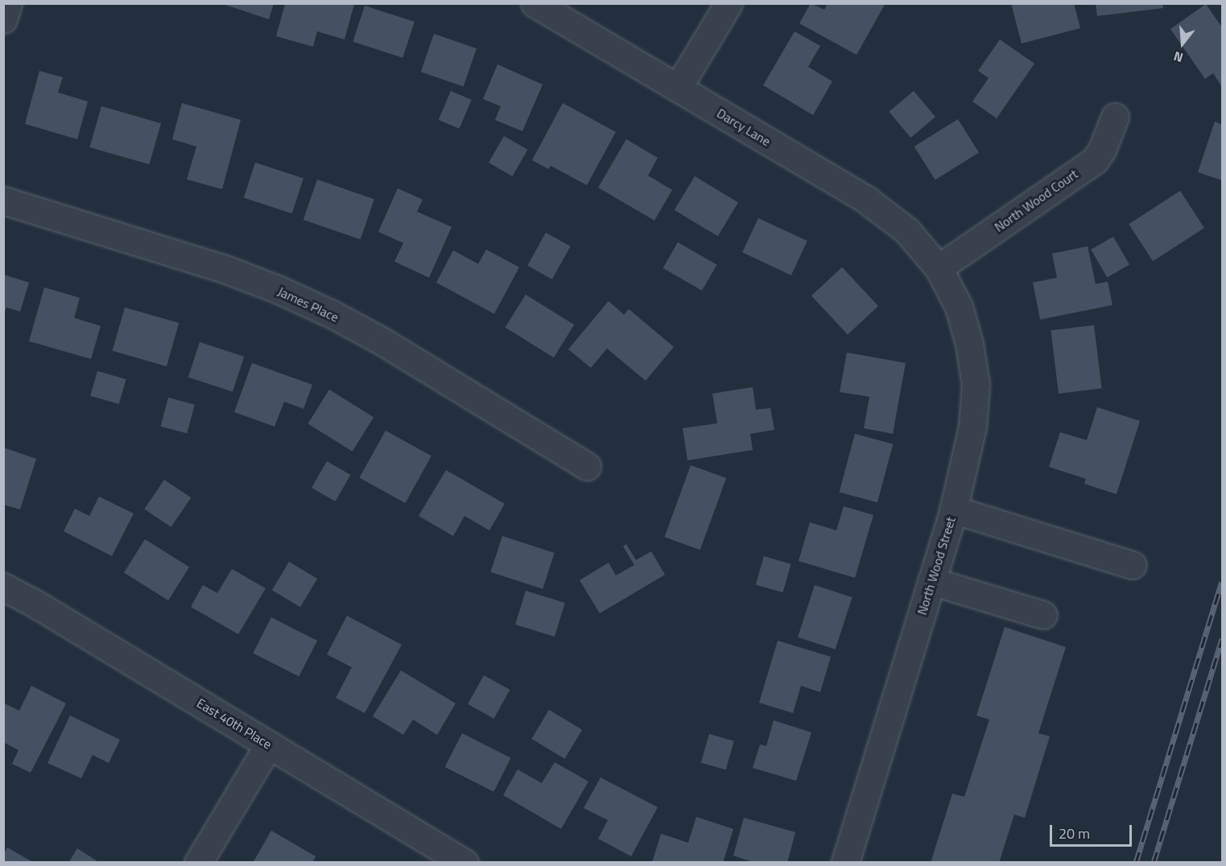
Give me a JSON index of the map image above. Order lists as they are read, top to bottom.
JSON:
{
  "streets": {
    "street": [
      "Darcy Lane",
      "North Wood Court",
      "James Place",
      "North Wood Street",
      "East 40th Place"
    ]
  },
  "crossings": [
    ["Darcy Lane", "North Wood Court"],
    ["Darcy Lane", "North Wood Street"],
    ["North Wood Court", "North Wood Street"]
  ],
  "scale_bar": "20 m",
  "north": "bottom"
}
